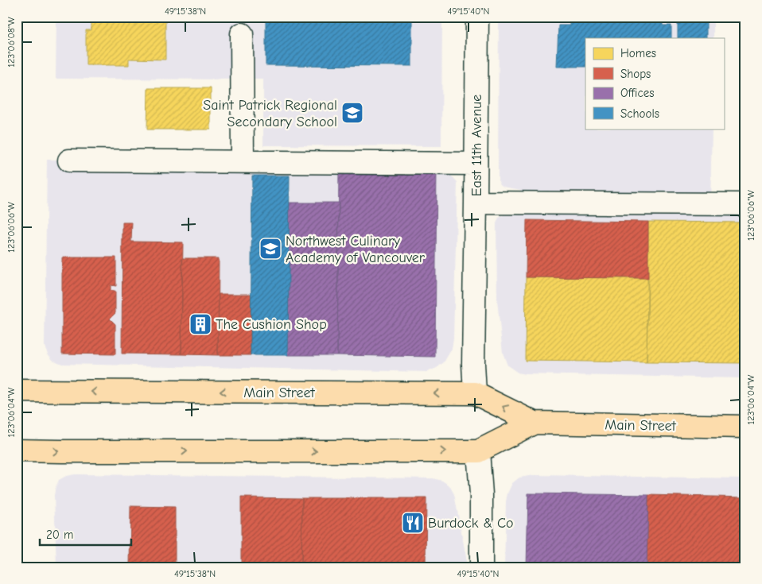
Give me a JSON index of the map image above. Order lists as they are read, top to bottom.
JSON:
{
  "streets": {
    "main road": ["Main Street"],
    "street": ["East 11th Avenue"]
  },
  "crossings": [
    ["East 11th Avenue", "Main Street"]
  ],
  "places": {
    "school or university": ["Saint Patrick Regional Secondary School", "Northwest Culinary Academy of Vancouver"],
    "building": ["The Cushion Shop"],
    "restaurant": ["Burdock & Co"]
  },
  "legend": [
    "Homes",
    "Shops",
    "Offices",
    "Schools"
  ],
  "scale_bar": "20 m",
  "coordinates": [
    "49°15'38\"N",
    "49°15'40\"N",
    "123°06'08\"W",
    "123°06'06\"W",
    "123°06'04\"W"
  ]
}
